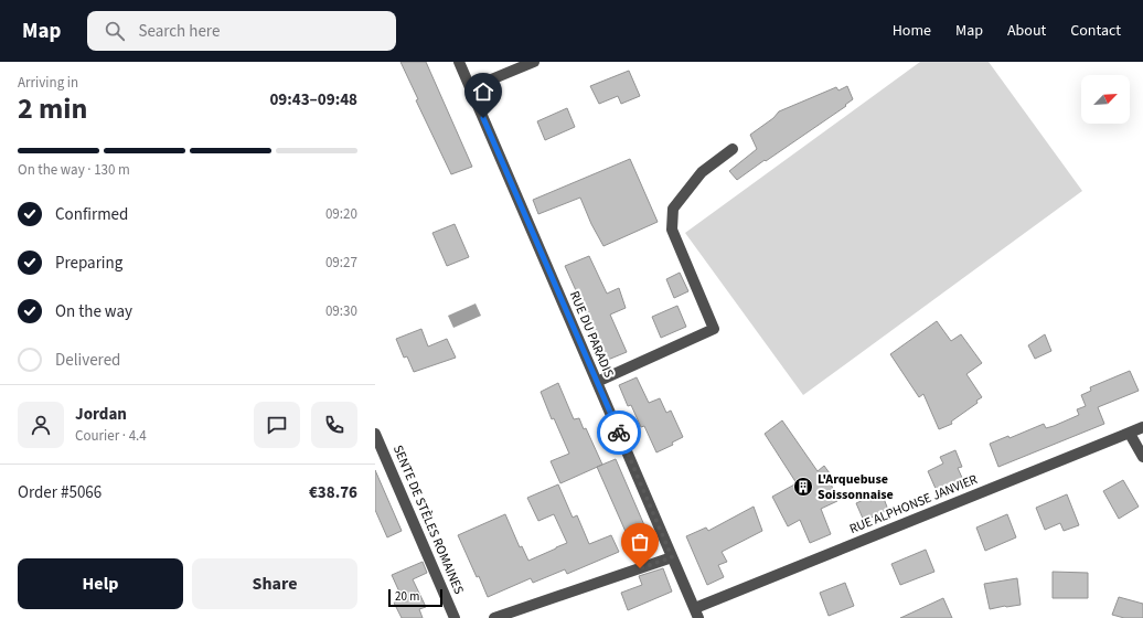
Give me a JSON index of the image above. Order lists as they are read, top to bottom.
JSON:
{
  "streets": {
    "street": ["RUE DU PARADIS", "RUE ALPHONSE JANVIER", "SENTE DE STÈLES ROMAINES"]
  },
  "crossings": [
    ["RUE DU PARADIS", "RUE ALPHONSE JANVIER"]
  ],
  "places": {
    "building": ["L'Arquebuse Soissonnaise"]
  },
  "scale_bar": "20 m",
  "north": "top right",
  "page": {
    "header": "Map",
    "search": "Search here",
    "nav": [
      "Home",
      "Map",
      "About",
      "Contact"
    ],
    "heading": ["2 min", "Arriving in", "09:43–09:48"],
    "panel": [
      "Jordan",
      "Courier · 4.4",
      "Order #5066",
      "€38.76"
    ],
    "bar": "On the way · 130 m",
    "list": [
      ["Confirmed", "09:20"],
      ["Preparing", "09:27"],
      ["On the way", "09:30"],
      "Delivered"
    ],
    "buttons": ["Help", "Share"],
    "scale": "20 m"
  }
}
